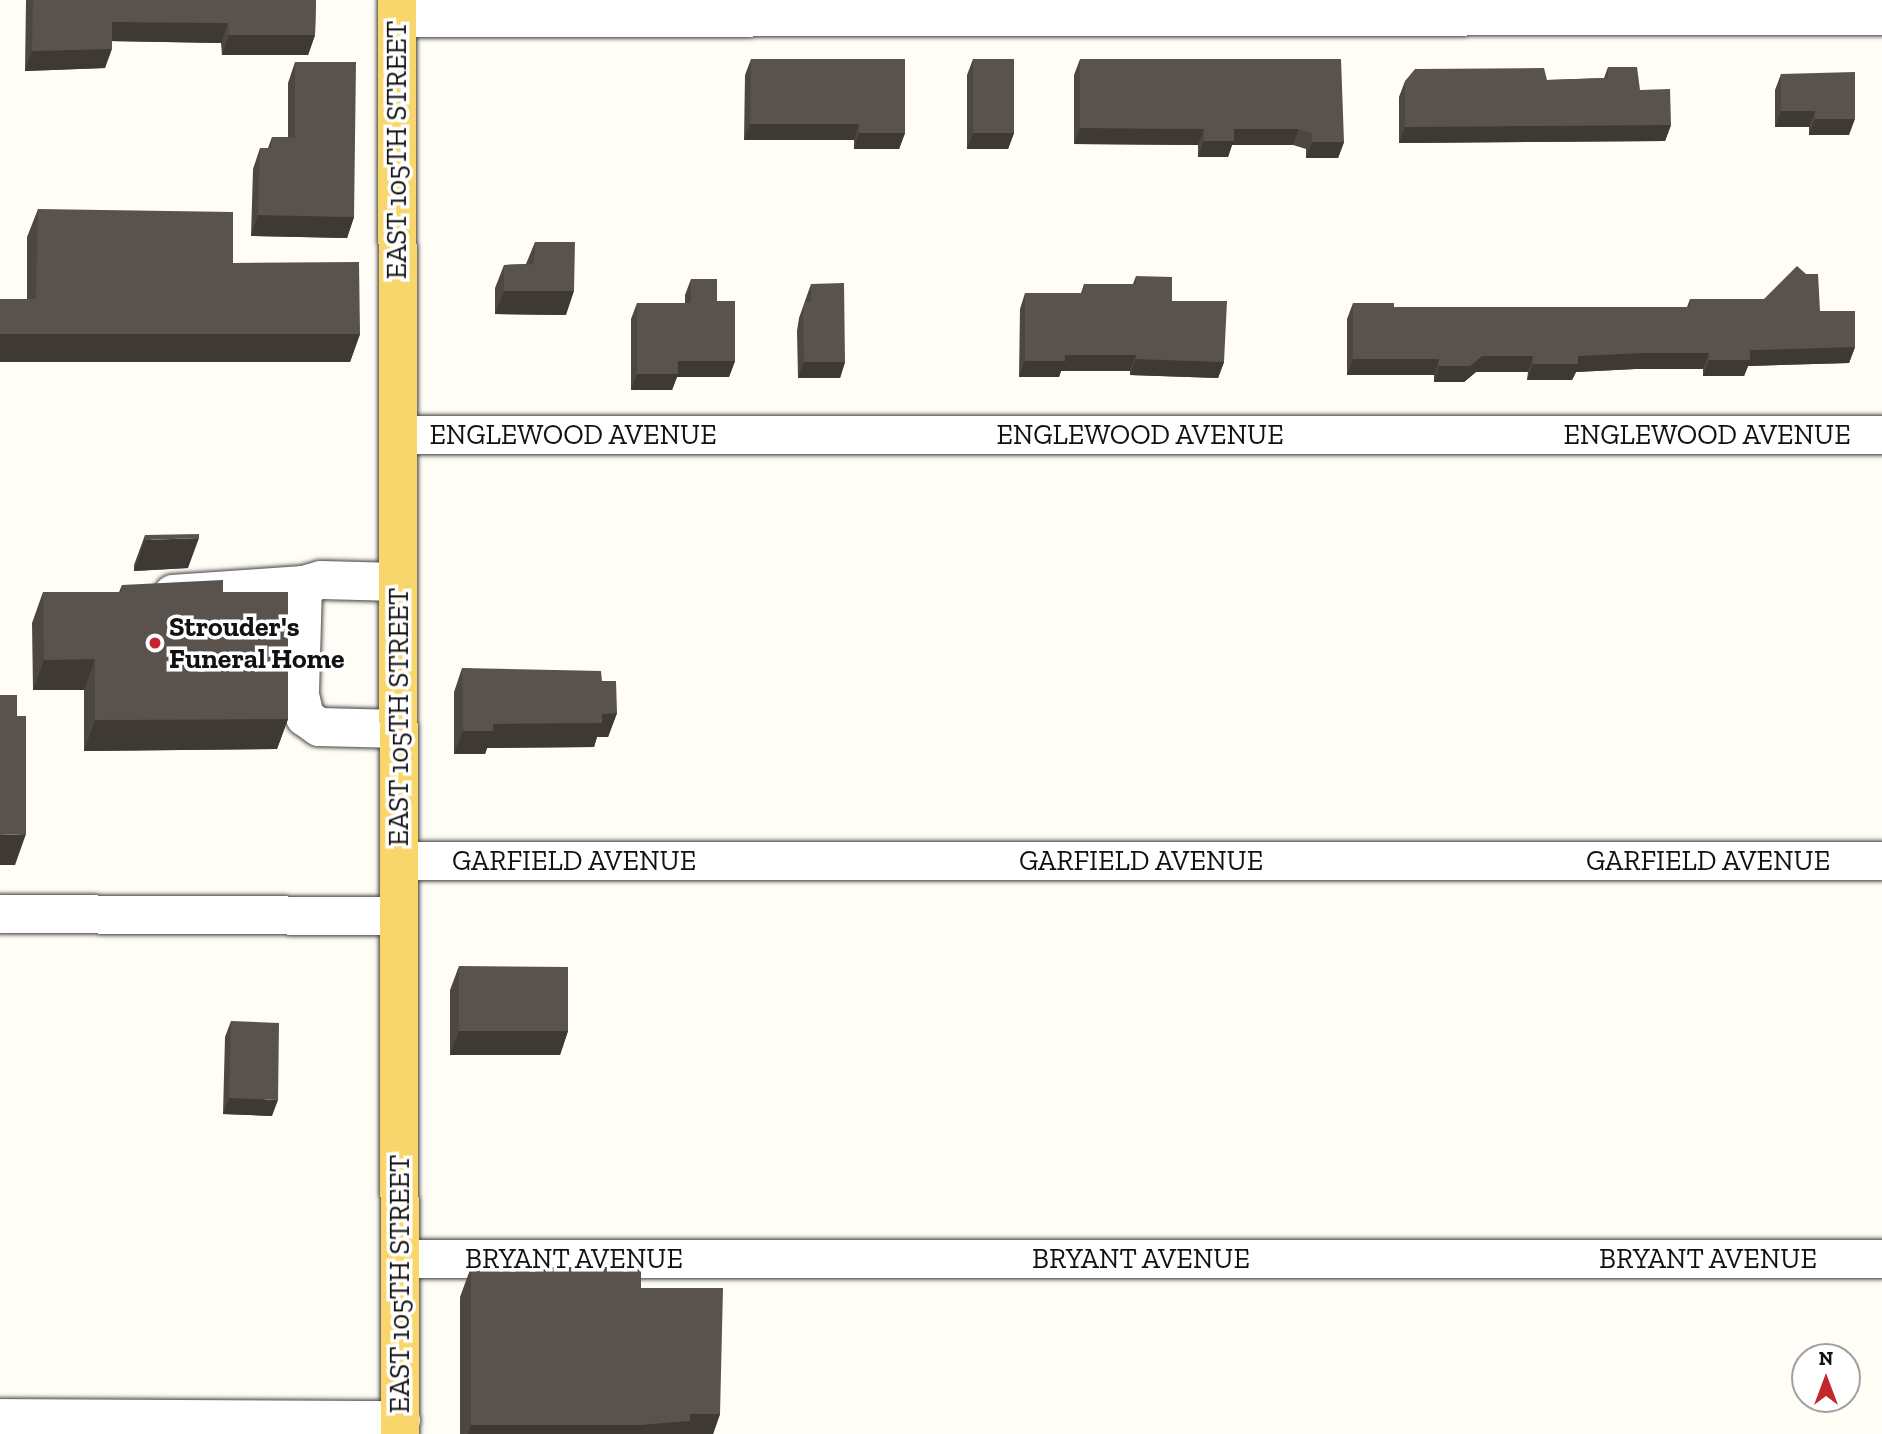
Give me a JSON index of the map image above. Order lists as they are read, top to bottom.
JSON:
{
  "streets": {
    "main road": ["EAST 105TH STREET"],
    "street": ["ENGLEWOOD AVENUE", "GARFIELD AVENUE", "BRYANT AVENUE"]
  },
  "crossings": [
    ["EAST 105TH STREET", "ENGLEWOOD AVENUE"],
    ["EAST 105TH STREET", "GARFIELD AVENUE"],
    ["EAST 105TH STREET", "BRYANT AVENUE"]
  ],
  "places": ["Strouder's Funeral Home"],
  "north": "top"
}
